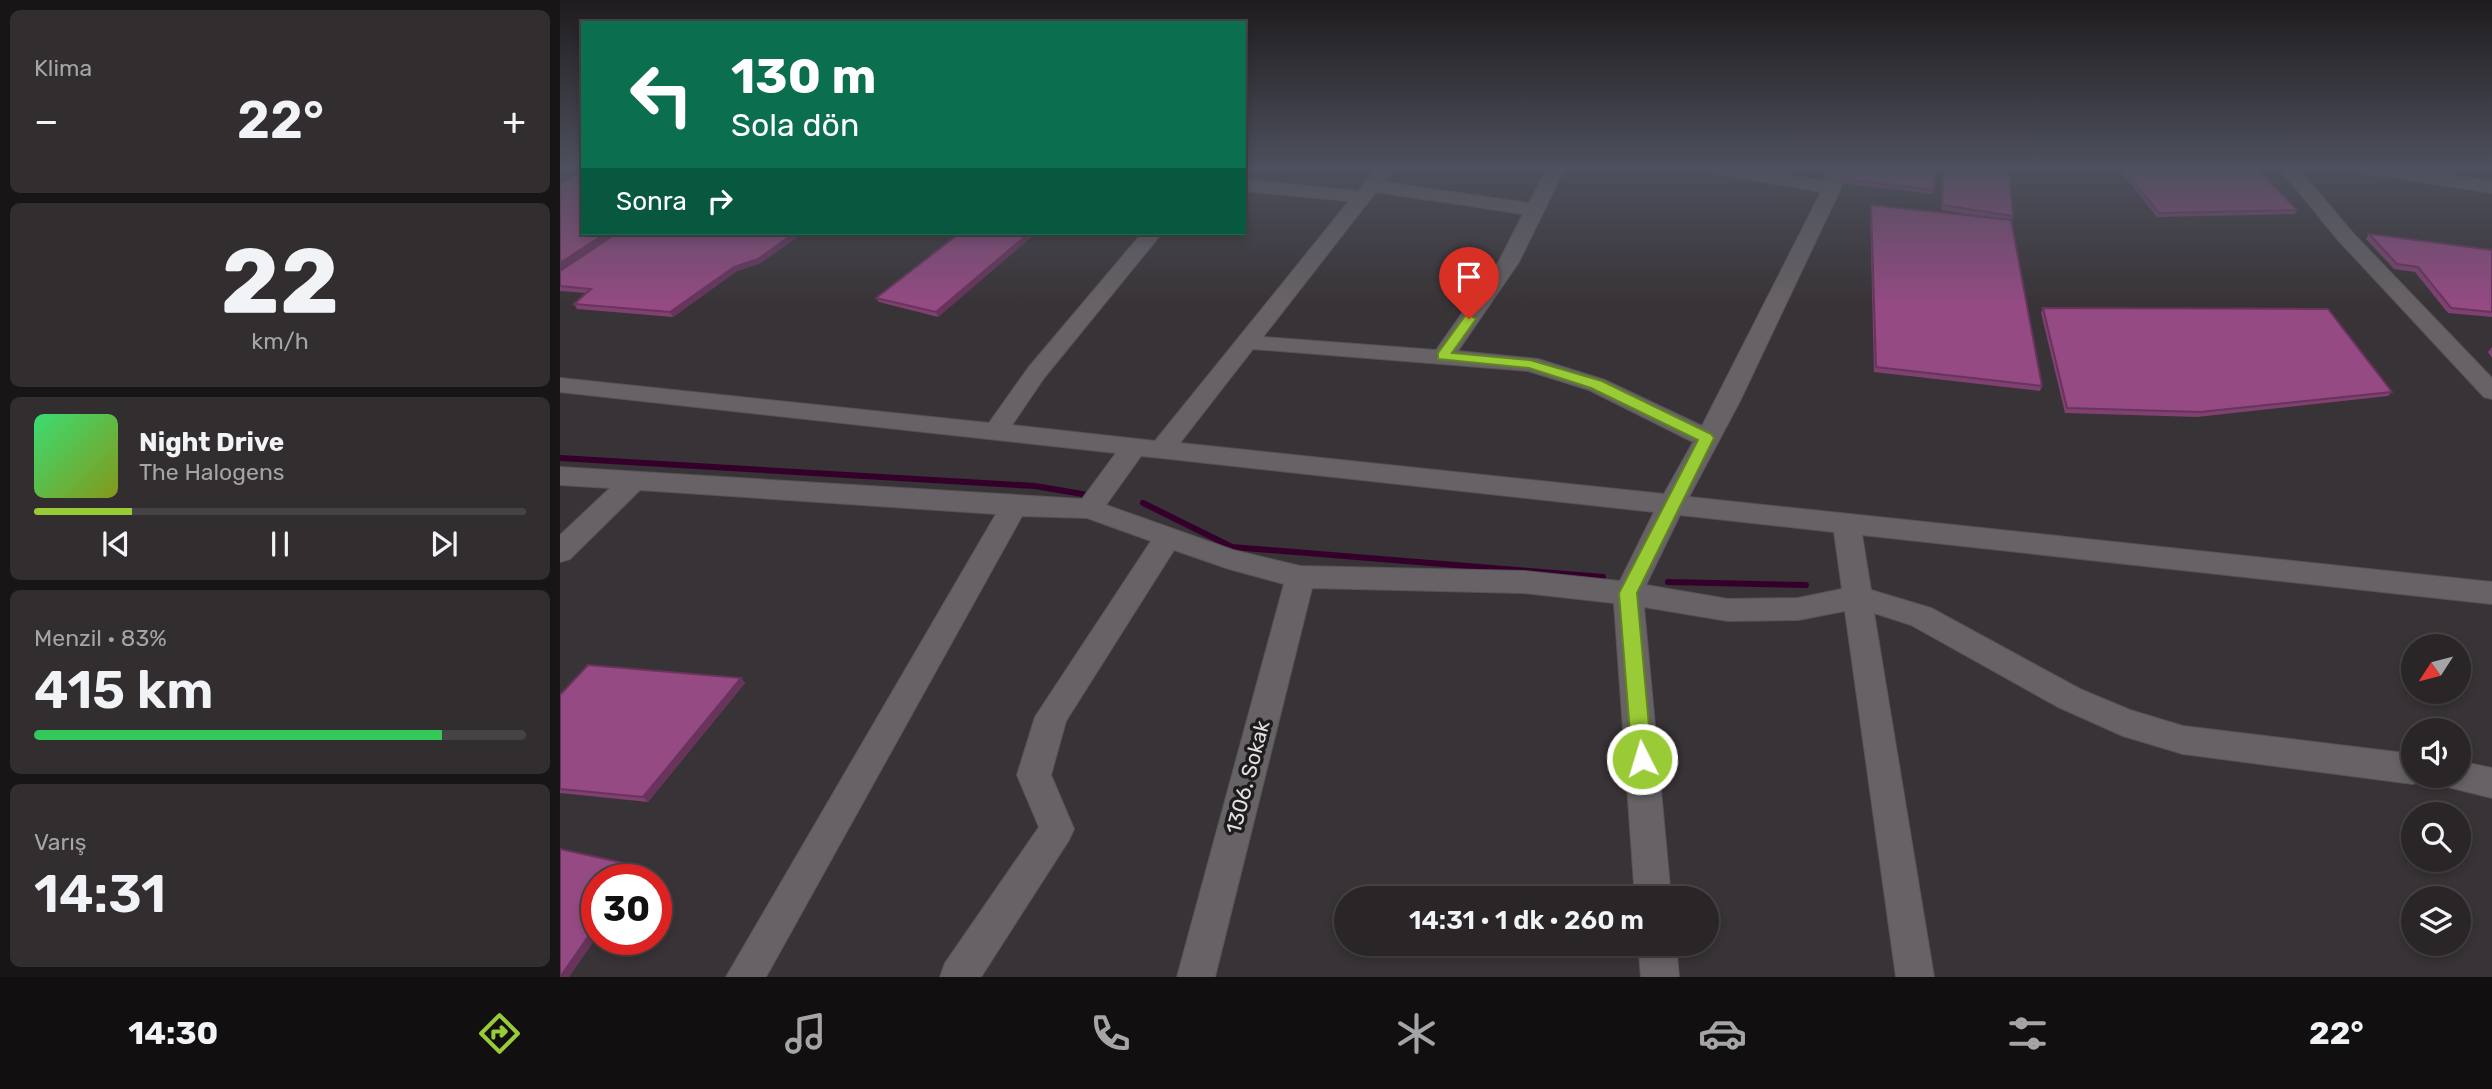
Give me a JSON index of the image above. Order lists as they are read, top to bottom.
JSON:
{
  "streets": {
    "street": ["1306. Sokak"]
  },
  "north": "bottom left",
  "page": {
    "tile": [
      "Klima",
      ["22", "km/h"],
      ["Menzil · 83%", "415 km"],
      ["Varış", "14:31"]
    ],
    "turn": ["130 m", "Sola dön"],
    "heat": ["−", "22°", "+"],
    "then": "Sonra",
    "song": ["Night Drive", "The Halogens"],
    "limit": "30",
    "trip": "14:31 · 1 dk · 260 m",
    "tabs": ["14:30", "22°"]
  }
}
